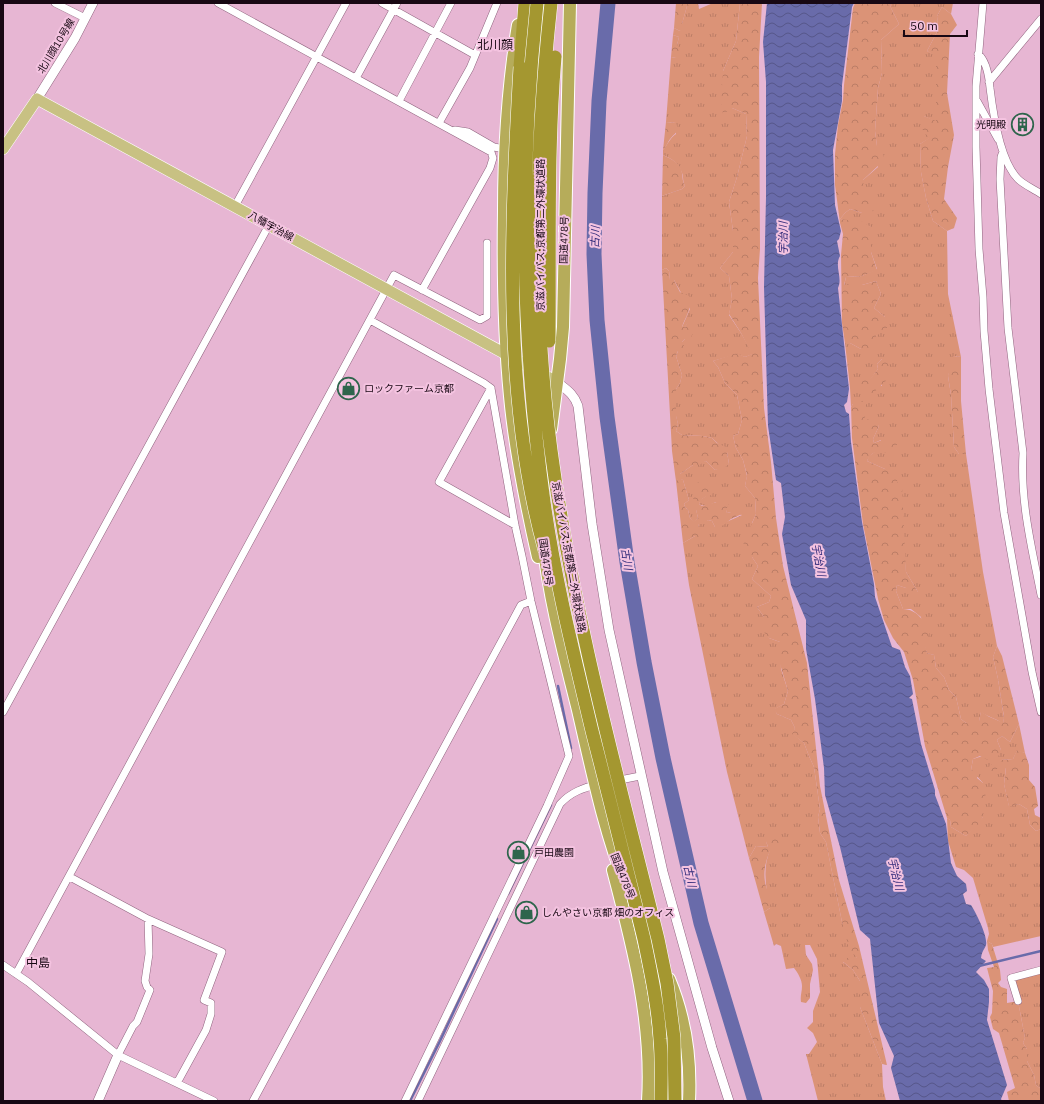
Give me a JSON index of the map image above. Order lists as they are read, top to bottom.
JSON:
{
  "streets": {
    "highway": ["京滋バイパス;京都第二外環状道路", "国道478号"],
    "main road": ["八幡宇治線"],
    "street": ["北川顔10号線"]
  },
  "crossings": [
    ["北川顔10号線", "八幡宇治線"],
    ["八幡宇治線", "国道478号"]
  ],
  "districts": ["北川顔", "中島"],
  "water": ["古川", "宇治川"],
  "places": {
    "building": ["光明殿"],
    "shop": ["ロックファーム京都", "戸田農園", "しんやさい京都 畑のオフィス"]
  },
  "scale_bar": "50 m"
}
